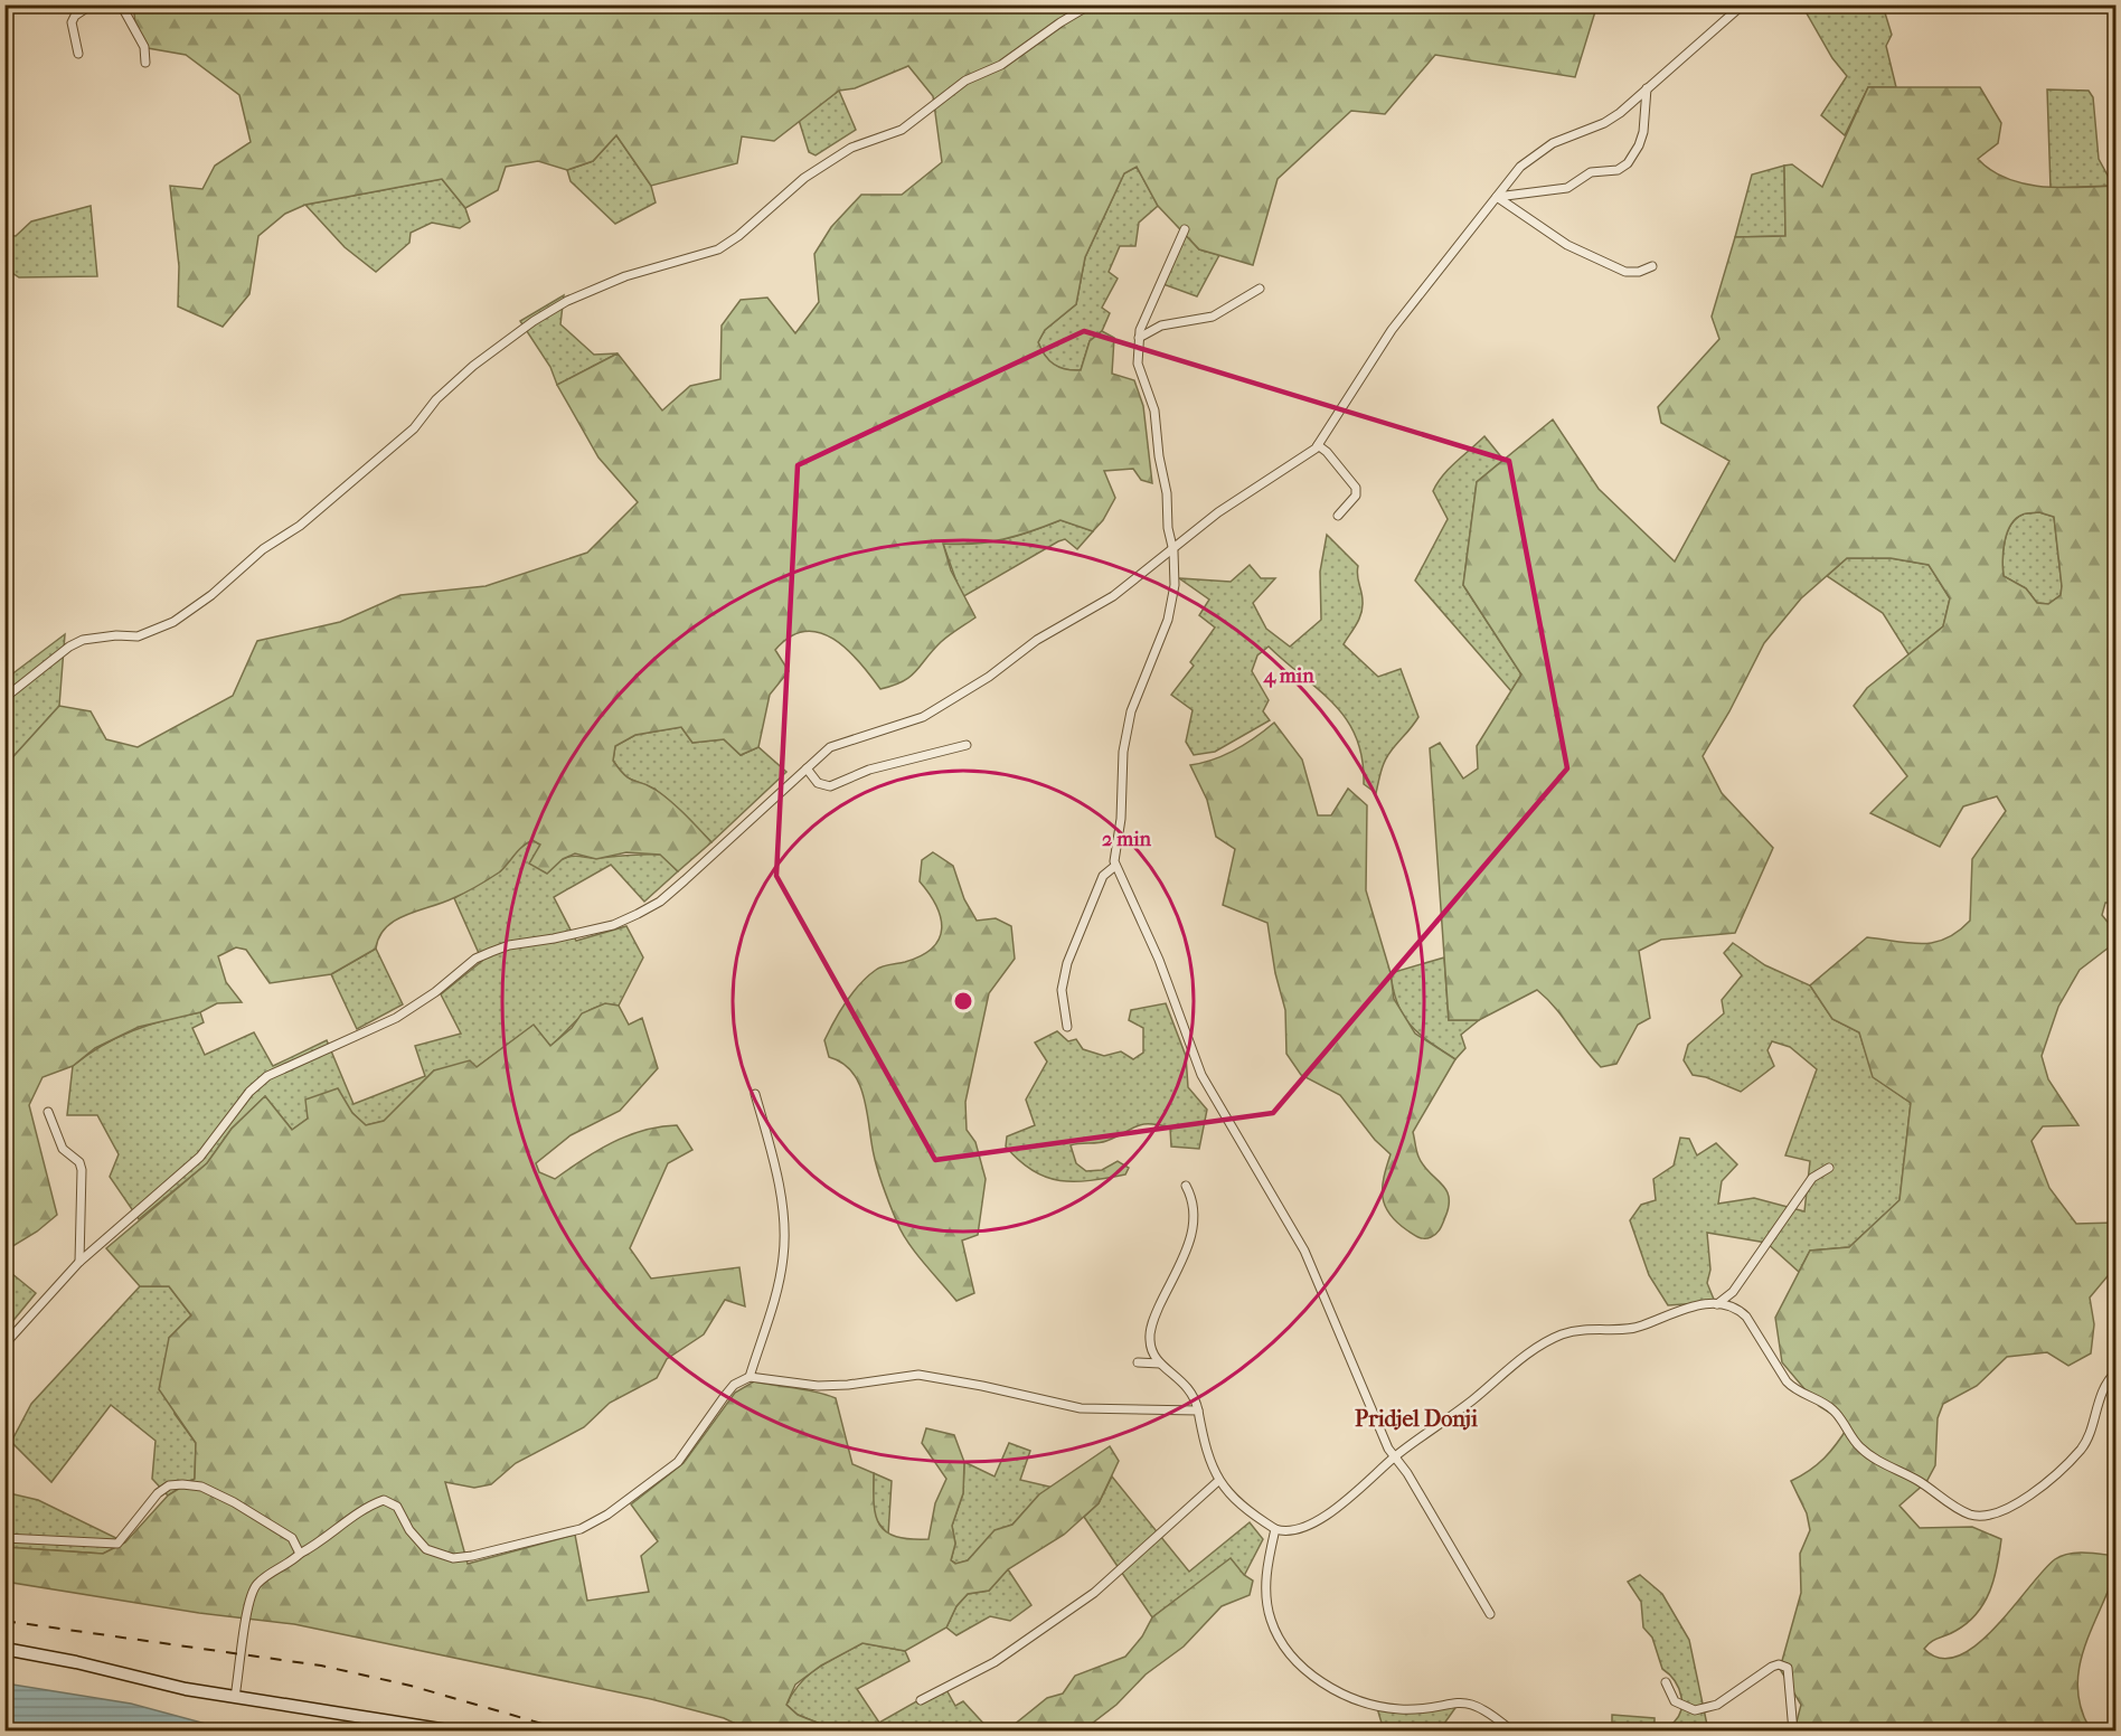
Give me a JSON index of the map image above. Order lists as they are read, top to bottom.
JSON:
{
  "districts": ["Pridjel Donji"],
  "rings": ["4 min", "2 min"]
}
